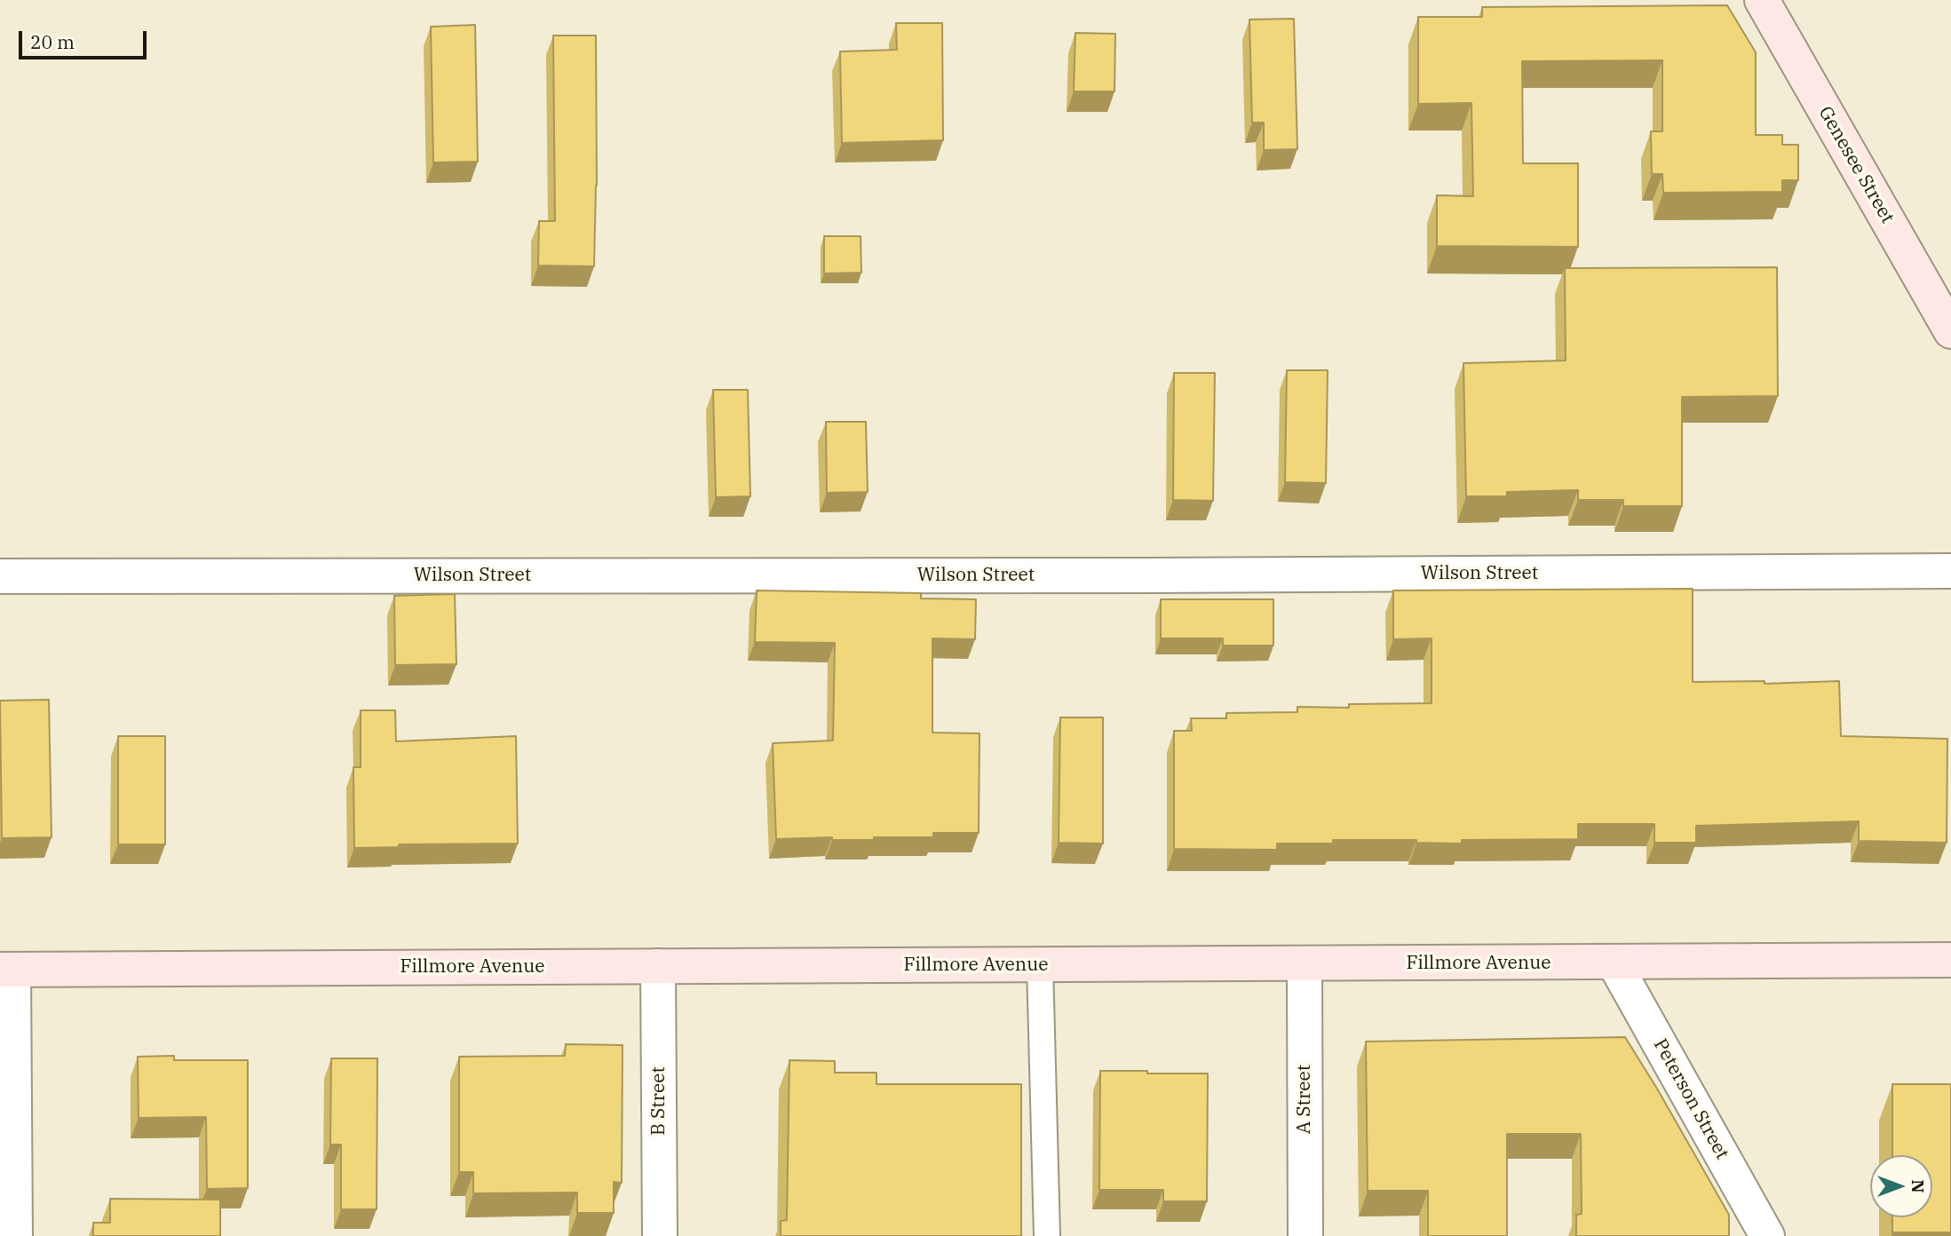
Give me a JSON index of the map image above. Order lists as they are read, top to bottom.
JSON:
{
  "streets": {
    "street": [
      "Genesee Street",
      "Wilson Street",
      "Fillmore Avenue",
      "A Street",
      "Peterson Street",
      "B Street"
    ]
  },
  "crossings": [
    ["Fillmore Avenue", "A Street"],
    ["Fillmore Avenue", "Peterson Street"],
    ["Fillmore Avenue", "B Street"]
  ],
  "scale_bar": "20 m",
  "north": "right"
}
